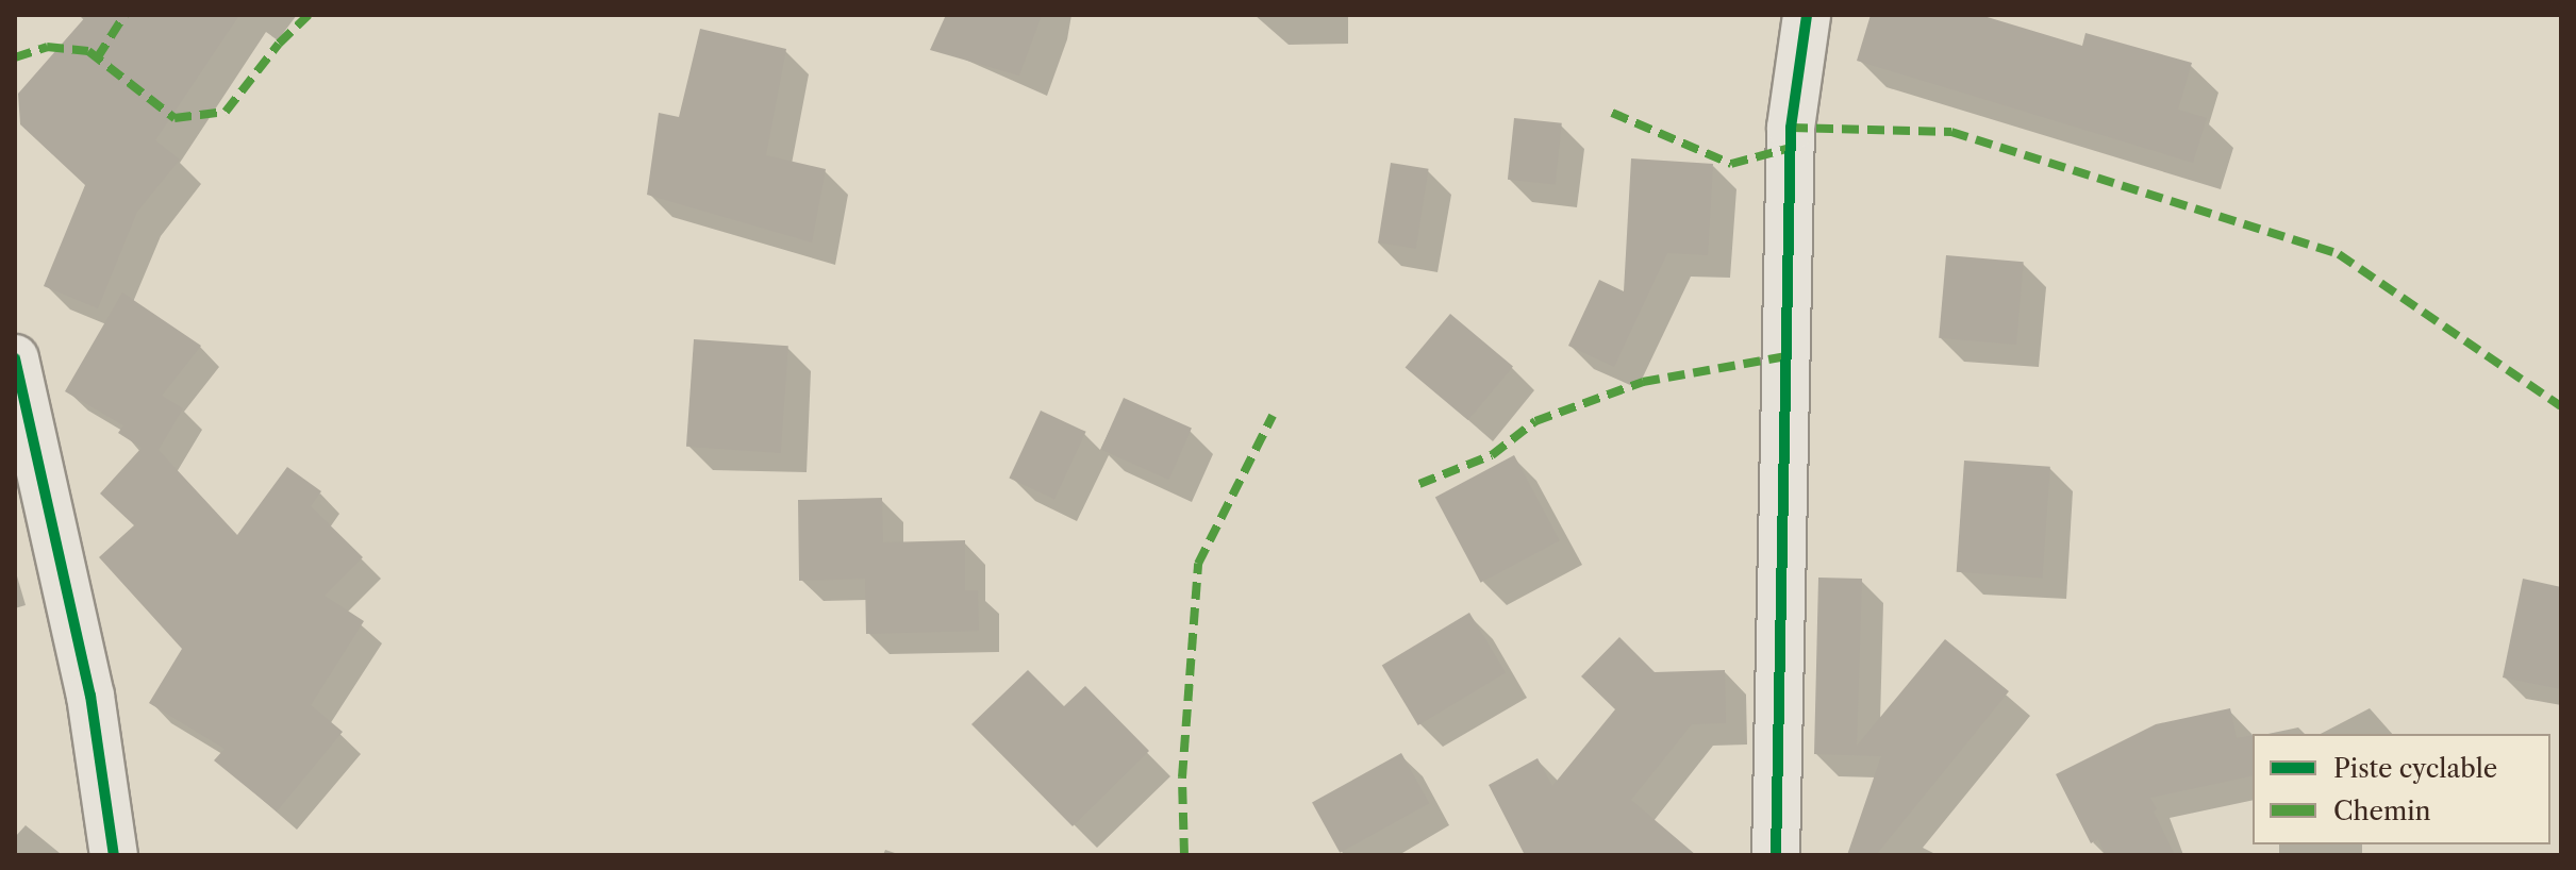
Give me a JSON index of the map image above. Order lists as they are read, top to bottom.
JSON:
{
  "legend": ["Piste cyclable", "Chemin"]
}
